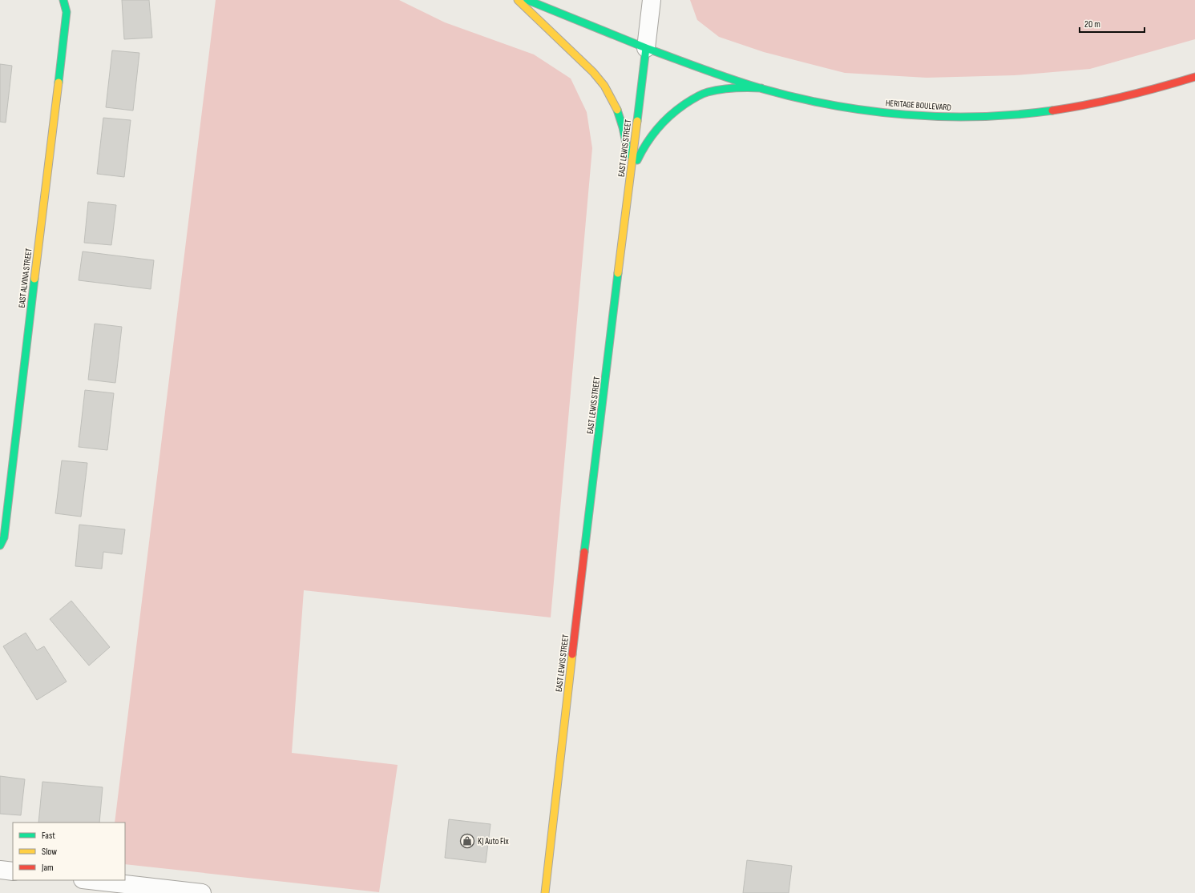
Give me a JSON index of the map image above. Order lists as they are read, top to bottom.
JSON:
{
  "streets": {
    "main road": ["HERITAGE BOULEVARD", "EAST LEWIS STREET", "EAST ALVINA STREET"]
  },
  "crossings": [
    ["HERITAGE BOULEVARD", "EAST LEWIS STREET"]
  ],
  "places": {
    "shop": ["KJ Auto Fix"]
  },
  "legend": ["Fast", "Slow", "Jam"],
  "scale_bar": "20 m"
}
